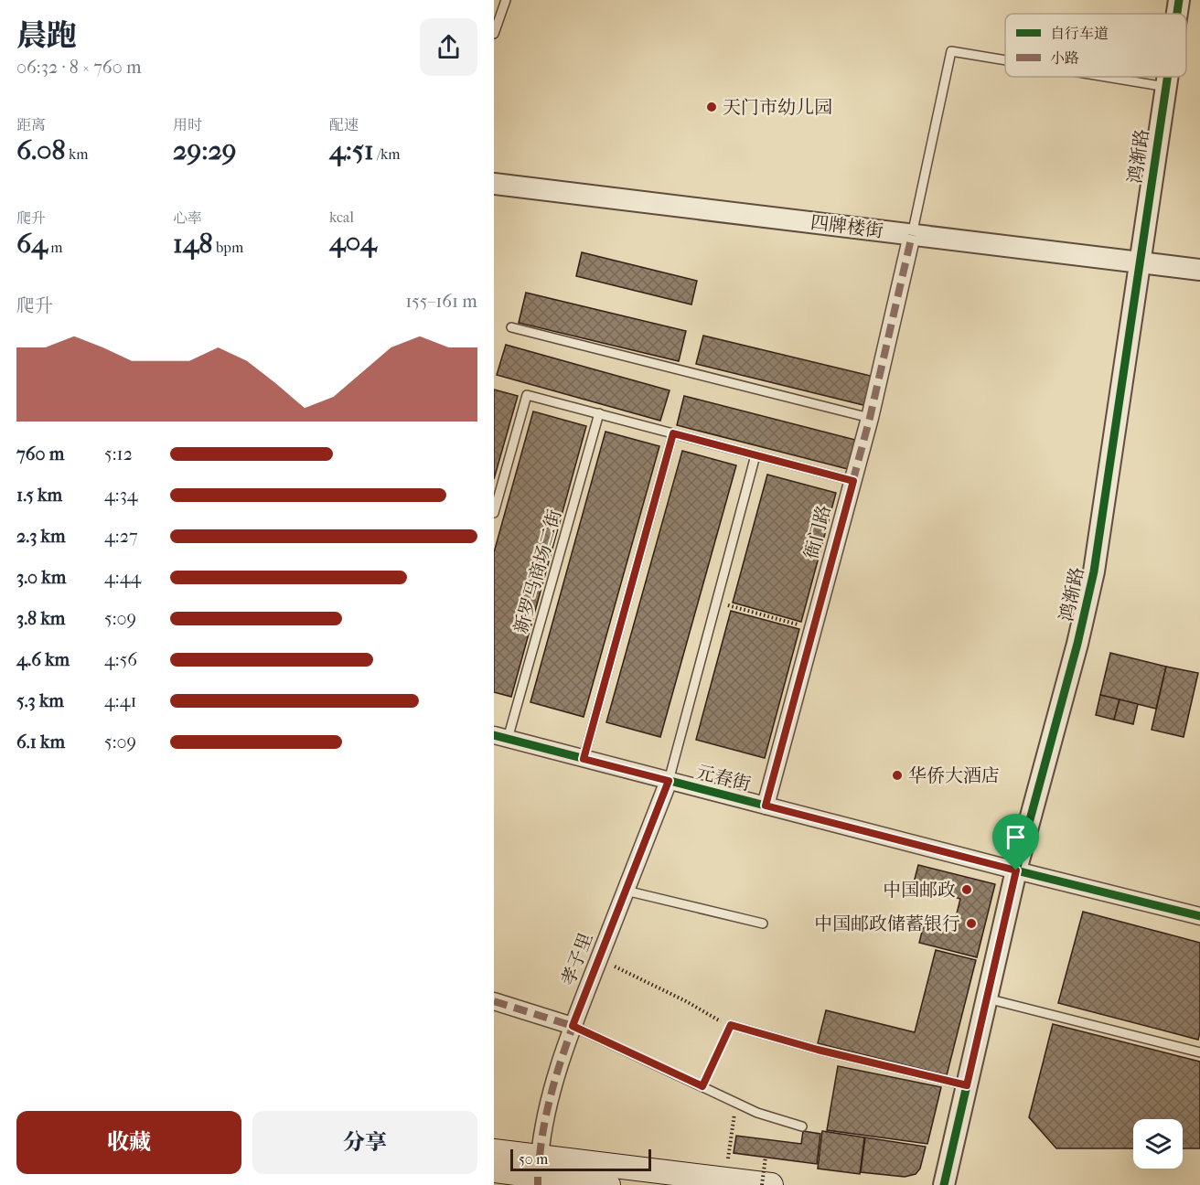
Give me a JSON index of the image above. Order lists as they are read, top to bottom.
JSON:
{
  "streets": {
    "street": [
      "鸿渐路",
      "四牌楼街",
      "衙门路",
      "元春街",
      "孝子里"
    ],
    "lane": ["新罗马商场二街"]
  },
  "crossings": [
    ["鸿渐路", "四牌楼街"],
    ["鸿渐路", "元春街"],
    ["四牌楼街", "衙门路"],
    ["衙门路", "元春街"],
    ["新罗马商场二街", "元春街"],
    ["元春街", "孝子里"]
  ],
  "places": [
    "天门市幼儿园",
    "华侨大酒店",
    "中国邮政",
    "中国邮政储蓄银行"
  ],
  "legend": ["自行车道", "小路"],
  "scale_bar": "50 m",
  "page": {
    "heading": ["晨跑", "06:32 · 8 × 760 m"],
    "stats": [
      ["距离", "6.08 km"],
      ["用时", "29:29"],
      ["配速", "4:51 /km"],
      ["爬升", "64 m"],
      ["心率", "148 bpm"],
      ["kcal", "404"]
    ],
    "chart": ["爬升", "155–161 m"],
    "list": [
      {
        "name": "760 m",
        "note": "5:12"
      },
      {
        "name": "1.5 km",
        "note": "4:34"
      },
      {
        "name": "2.3 km",
        "note": "4:27"
      },
      {
        "name": "3.0 km",
        "note": "4:44"
      },
      {
        "name": "3.8 km",
        "note": "5:09"
      },
      {
        "name": "4.6 km",
        "note": "4:56"
      },
      {
        "name": "5.3 km",
        "note": "4:41"
      },
      {
        "name": "6.1 km",
        "note": "5:09"
      }
    ],
    "buttons": ["收藏", "分享"],
    "scale": "50 m"
  }
}
